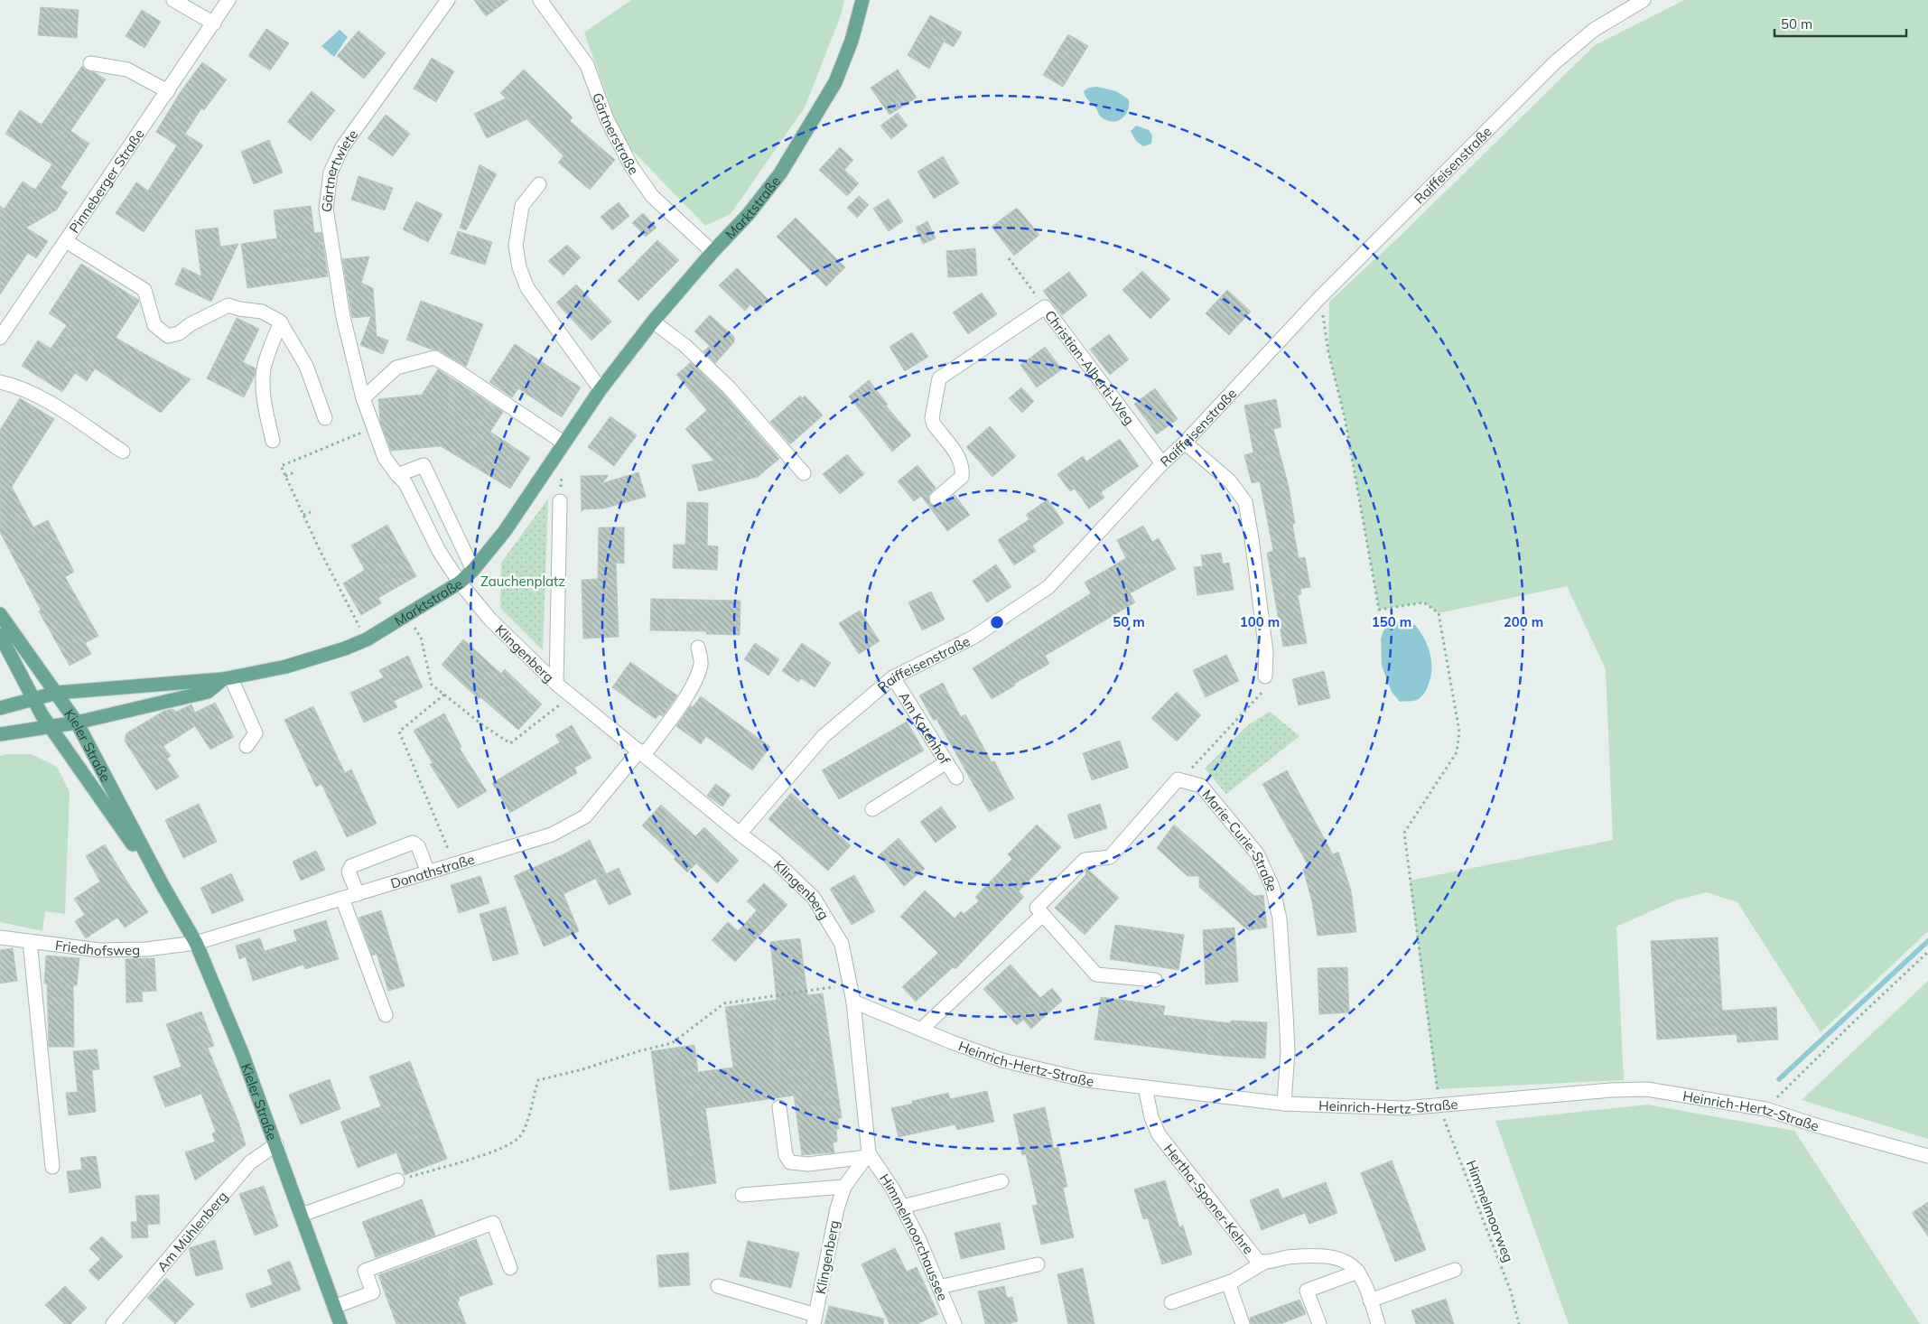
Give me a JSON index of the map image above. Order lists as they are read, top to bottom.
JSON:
{
  "streets": {
    "main road": ["Marktstraße", "Kieler Straße"],
    "street": [
      "Gärtnerstraße",
      "Raiffeisenstraße",
      "Gärtnertwiete",
      "Pinneberger Straße",
      "Christian-Alberti-Weg",
      "Klingenberg",
      "Am Katenhof",
      "Marie-Curie-Straße",
      "Donathstraße",
      "Friedhofsweg",
      "Heinrich-Hertz-Straße",
      "Hertha-Sponer-Kehre",
      "Am Mühlenberg",
      "Himmelmoorchaussee"
    ],
    "path": ["Himmelmoorweg"]
  },
  "crossings": [
    ["Gärtnerstraße", "Marktstraße"],
    ["Raiffeisenstraße", "Christian-Alberti-Weg"],
    ["Raiffeisenstraße", "Klingenberg"],
    ["Raiffeisenstraße", "Am Katenhof"],
    ["Raiffeisenstraße", "Himmelmoorweg"],
    ["Gärtnertwiete", "Klingenberg"],
    ["Marktstraße", "Klingenberg"],
    ["Marktstraße", "Kieler Straße"],
    ["Klingenberg", "Donathstraße"],
    ["Klingenberg", "Heinrich-Hertz-Straße"],
    ["Klingenberg", "Himmelmoorchaussee"],
    ["Kieler Straße", "Donathstraße"],
    ["Kieler Straße", "Friedhofsweg"],
    ["Kieler Straße", "Am Mühlenberg"],
    ["Marie-Curie-Straße", "Heinrich-Hertz-Straße"],
    ["Donathstraße", "Friedhofsweg"],
    ["Heinrich-Hertz-Straße", "Hertha-Sponer-Kehre"],
    ["Heinrich-Hertz-Straße", "Himmelmoorweg"]
  ],
  "parks": ["Zauchenplatz"],
  "scale_bar": "50 m",
  "rings": [
    "50 m",
    "100 m",
    "150 m",
    "200 m"
  ]
}
